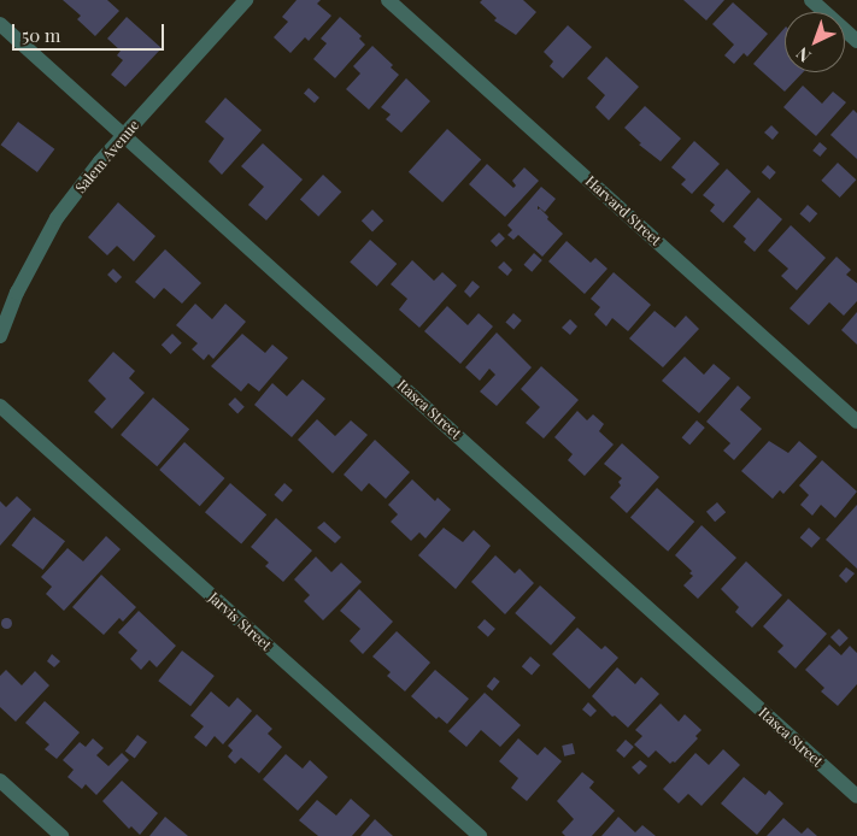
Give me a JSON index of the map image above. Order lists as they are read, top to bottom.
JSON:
{
  "streets": {
    "street": [
      "Salem Avenue",
      "Harvard Street",
      "Itasca Street",
      "Jarvis Street"
    ]
  },
  "crossings": [
    ["Salem Avenue", "Itasca Street"]
  ],
  "scale_bar": "50 m",
  "north": "bottom left"
}
